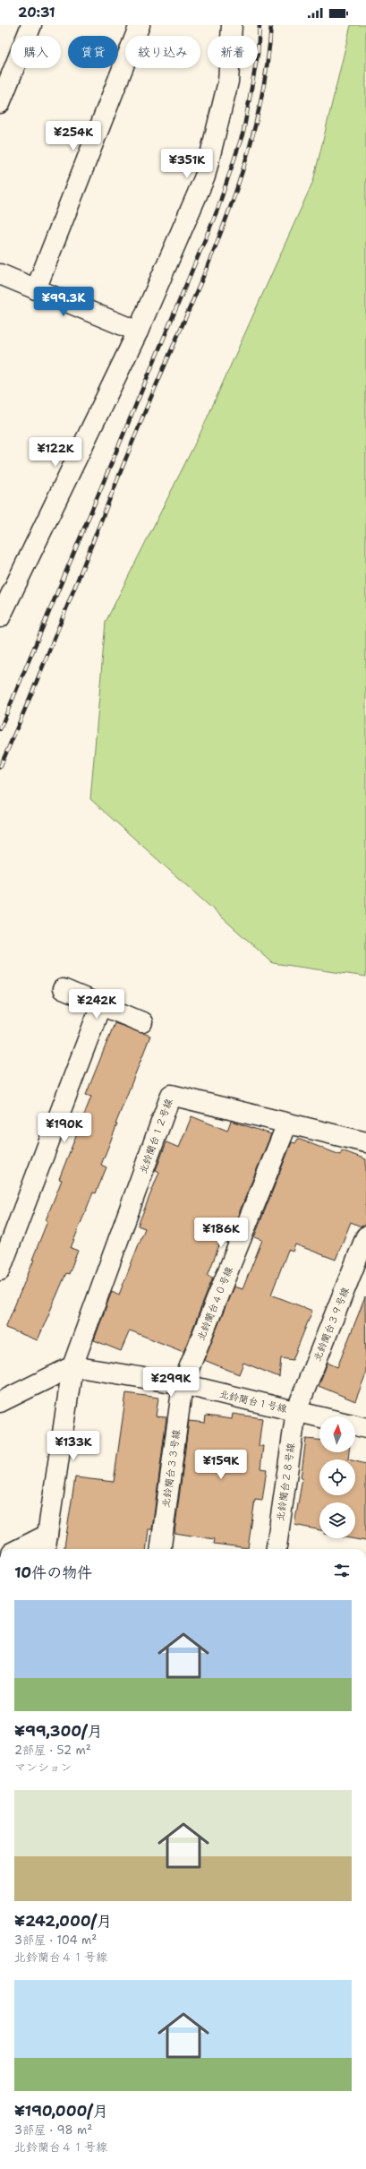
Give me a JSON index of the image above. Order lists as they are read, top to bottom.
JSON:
{
  "streets": {
    "street": [
      "北鈴蘭台１２号線",
      "北鈴蘭台４０号線",
      "北鈴蘭台３９号線",
      "北鈴蘭台１号線",
      "北鈴蘭台３３号線",
      "北鈴蘭台２８号線"
    ]
  },
  "crossings": [
    ["北鈴蘭台１２号線", "北鈴蘭台４０号線"],
    ["北鈴蘭台１２号線", "北鈴蘭台１号線"],
    ["北鈴蘭台４０号線", "北鈴蘭台１号線"],
    ["北鈴蘭台４０号線", "北鈴蘭台３３号線"],
    ["北鈴蘭台３９号線", "北鈴蘭台１号線"],
    ["北鈴蘭台３９号線", "北鈴蘭台２８号線"],
    ["北鈴蘭台１号線", "北鈴蘭台３３号線"],
    ["北鈴蘭台１号線", "北鈴蘭台２８号線"]
  ],
  "north": "top",
  "page": {
    "status": "20:31",
    "chip": [
      "購入",
      "賃貸",
      "絞り込み",
      "新着"
    ],
    "price": [
      "¥254K",
      "¥351K",
      "¥99.3K",
      "¥122K",
      "¥242K",
      "¥190K",
      "¥186K",
      "¥299K",
      "¥133K",
      "¥159K"
    ],
    "heading": "10件の物件",
    "list": [
      {
        "name": "¥99,300/月",
        "note": "2部屋 · 52 m² · マンション"
      },
      {
        "name": "¥242,000/月",
        "note": "3部屋 · 104 m² · 北鈴蘭台４１号線"
      },
      {
        "name": "¥190,000/月",
        "note": "3部屋 · 98 m² · 北鈴蘭台４１号線"
      }
    ]
  }
}
